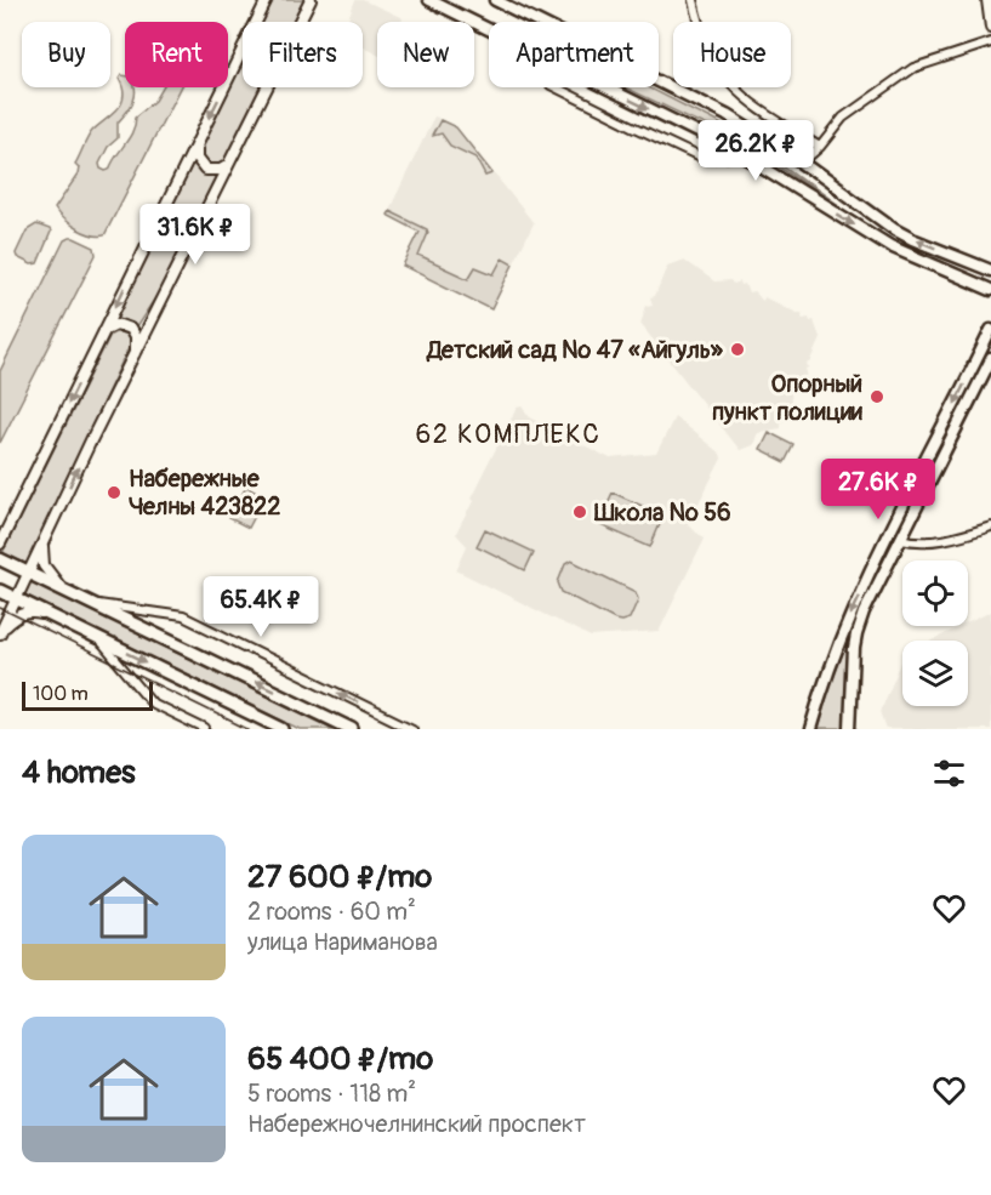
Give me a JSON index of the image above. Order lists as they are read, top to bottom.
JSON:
{
  "districts": ["62 КОМПЛЕКС"],
  "places": [
    "Детский сад № 47 «Айгуль»",
    "Опорный пункт полиции",
    "Набережные Челны 423822",
    "Школа № 56"
  ],
  "scale_bar": "100 m",
  "page": {
    "chip": [
      "Buy",
      "Rent",
      "Filters",
      "New",
      "Apartment",
      "House"
    ],
    "price": [
      "26.2K ₽",
      "31.6K ₽",
      "27.6K ₽",
      "65.4K ₽"
    ],
    "scale": "100 m",
    "heading": "4 homes",
    "list": [
      {
        "name": "27 600 ₽/mo",
        "note": "2 rooms · 60 m² · улица Нариманова"
      },
      {
        "name": "65 400 ₽/mo",
        "note": "5 rooms · 118 m² · Набережночелнинский проспект"
      }
    ]
  }
}
